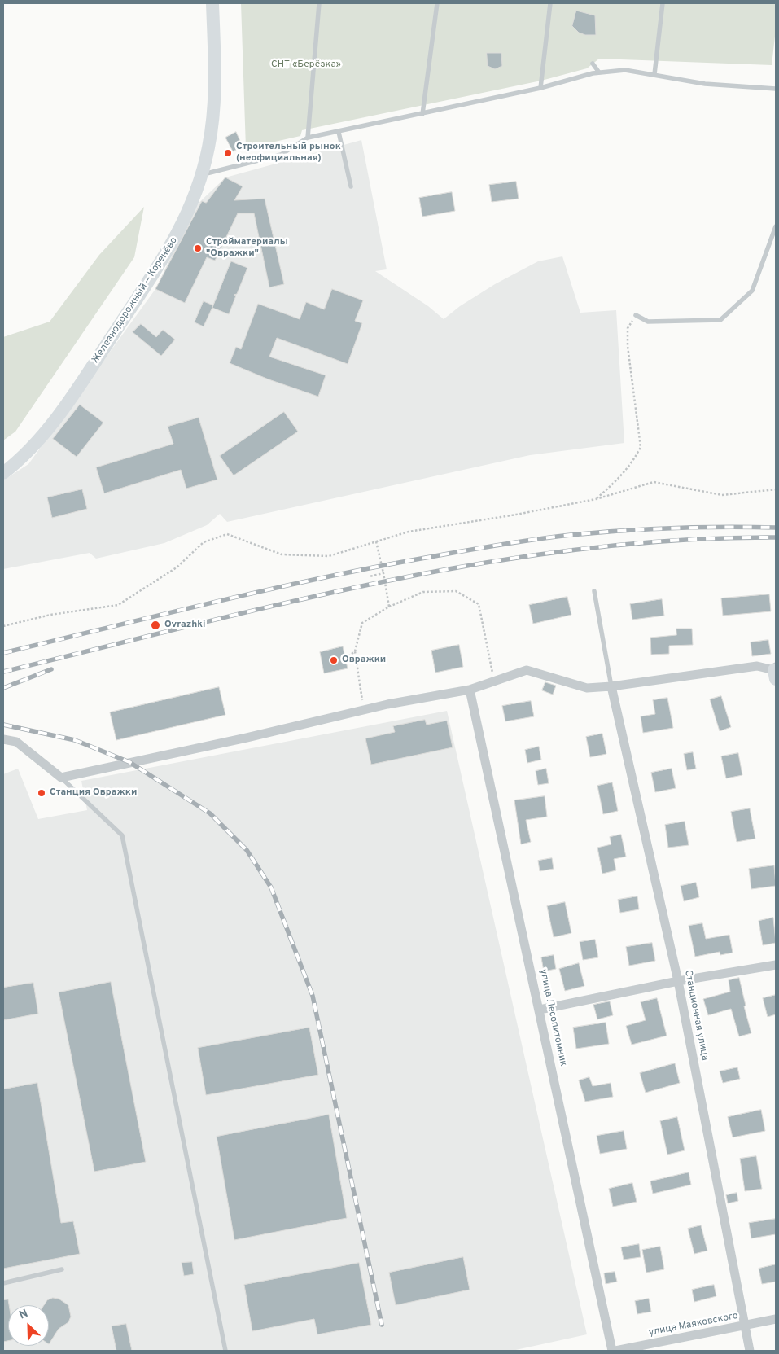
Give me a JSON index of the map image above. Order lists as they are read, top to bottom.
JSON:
{
  "streets": {
    "main road": ["Железнодорожный — Коренёво"],
    "street": ["Станционная улица", "улица Лесопитомник", "улица Маяковского"]
  },
  "crossings": [
    ["Станционная улица", "улица Маяковского"]
  ],
  "parks": ["СНТ «Берёзка»"],
  "places": [
    "Строительный рынок (неофициальная)",
    "Стройматериалы \"Овражки\"",
    "Ovrazhki",
    "Овражки",
    "Станция Овражки"
  ],
  "north": "top left"
}
